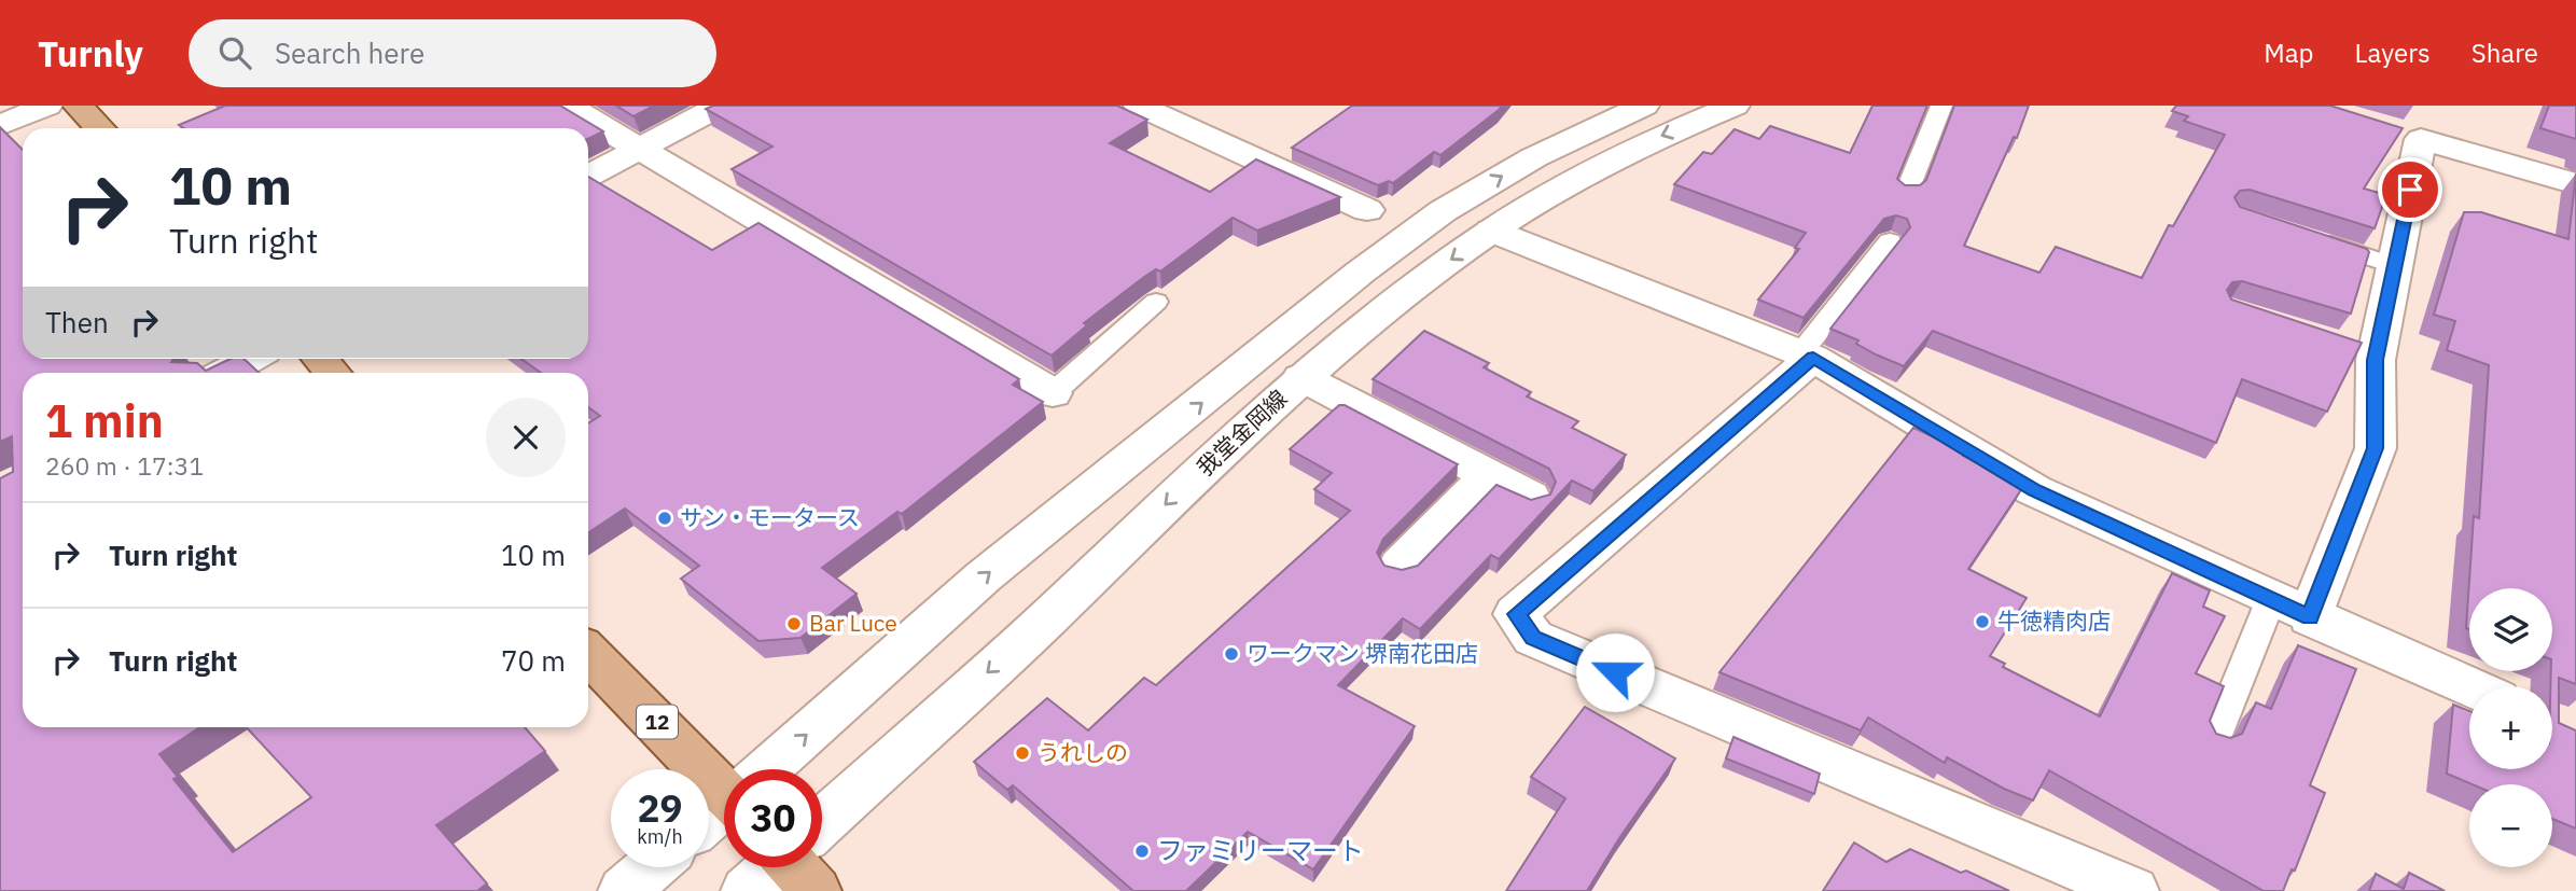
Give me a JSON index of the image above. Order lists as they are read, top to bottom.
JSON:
{
  "streets": {
    "main road": ["12"],
    "street": ["我堂金岡線"]
  },
  "places": [
    "サン・モータース",
    "牛徳精肉店",
    "Bar Luce",
    "ワークマン 堺南花田店",
    "うれしの",
    "ファミリーマート"
  ],
  "page": {
    "header": "Turnly",
    "search": "Search here",
    "nav": ["Map", "Layers", "Share"],
    "turn": ["10 m", "Turn right"],
    "then": "Then",
    "heading": ["1 min", "260 m · 17:31"],
    "list": [
      {
        "name": "Turn right",
        "value": "10 m"
      },
      {
        "name": "Turn right",
        "value": "70 m"
      }
    ],
    "map_buttons": ["+", "−"],
    "speed": "29 km/h",
    "limit": "30"
  }
}
